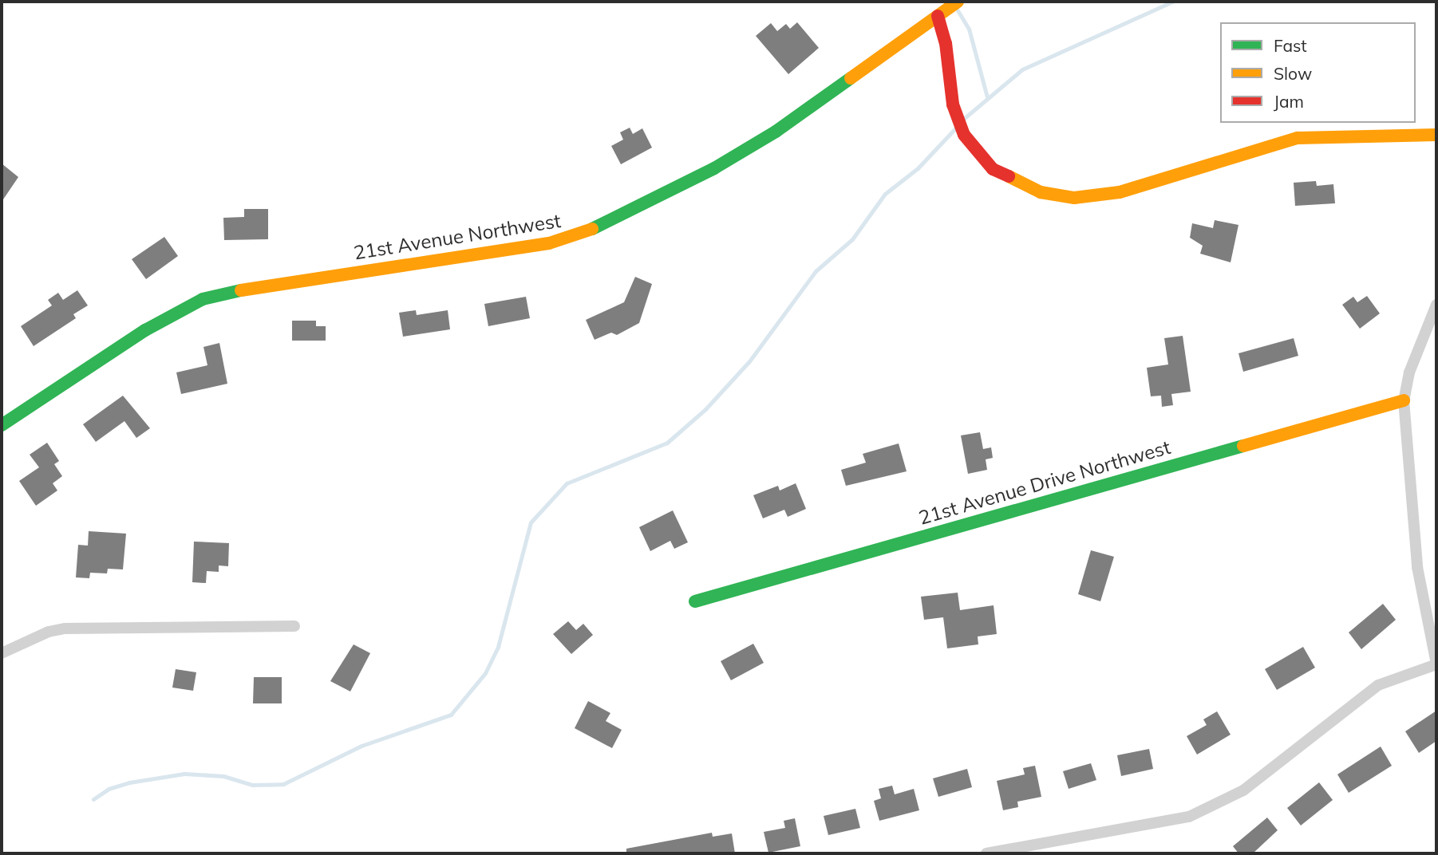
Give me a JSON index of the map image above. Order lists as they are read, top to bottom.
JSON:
{
  "streets": {
    "street": ["21st Avenue Northwest", "21st Avenue Drive Northwest"]
  },
  "legend": ["Fast", "Slow", "Jam"]
}
